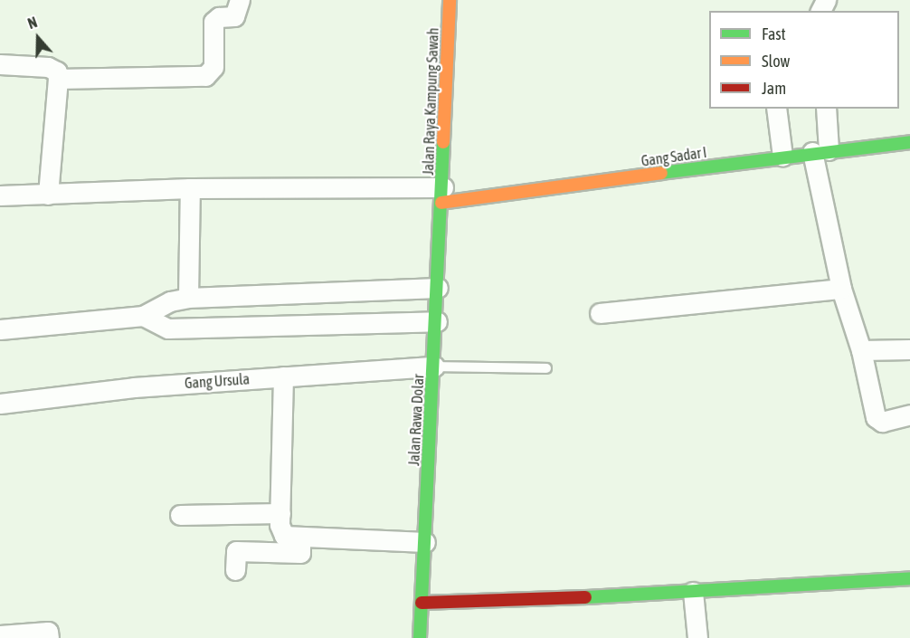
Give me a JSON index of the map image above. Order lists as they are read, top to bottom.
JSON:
{
  "streets": {
    "street": [
      "Jalan Raya Kampung Sawah",
      "Gang Sadar I",
      "Gang Ursula",
      "Jalan Rawa Dolar"
    ]
  },
  "crossings": [
    ["Jalan Raya Kampung Sawah", "Gang Sadar I"],
    ["Jalan Raya Kampung Sawah", "Jalan Rawa Dolar"],
    ["Gang Sadar I", "Jalan Rawa Dolar"],
    ["Gang Ursula", "Jalan Rawa Dolar"]
  ],
  "legend": ["Fast", "Slow", "Jam"],
  "north": "top"
}
